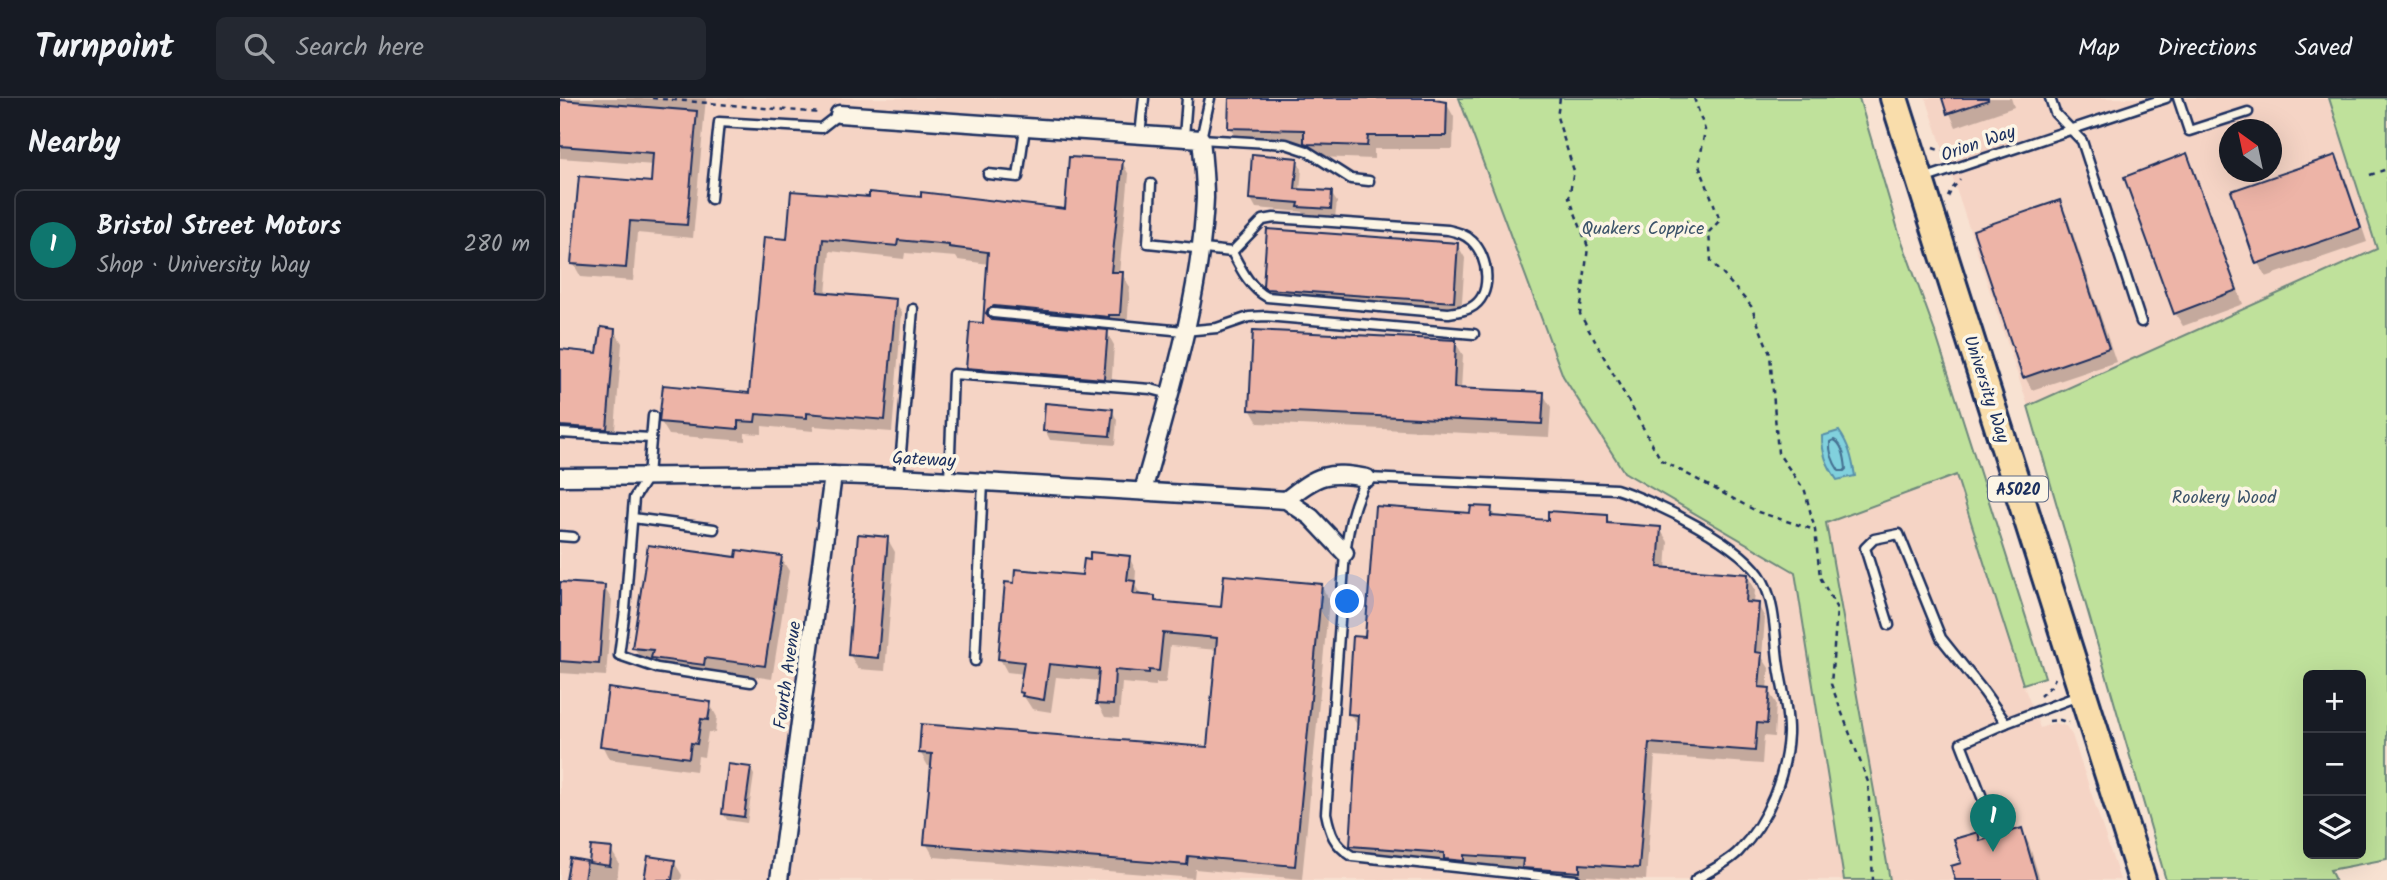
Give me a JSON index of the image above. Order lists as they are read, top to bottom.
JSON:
{
  "streets": {
    "highway": ["University Way", "A5020"],
    "street": ["Gateway", "Fourth Avenue"],
    "lane": ["Orion Way"]
  },
  "crossings": [
    ["Orion Way", "University Way"],
    ["Gateway", "Fourth Avenue"]
  ],
  "parks": ["Quakers Coppice", "Rookery Wood"],
  "north": "top left",
  "page": {
    "header": "Turnpoint",
    "search": "Search here",
    "nav": ["Map", "Directions", "Saved"],
    "heading": "Nearby",
    "list": [
      {
        "mark": "1",
        "name": "Bristol Street Motors",
        "note": "Shop · University Way",
        "value": "280 m"
      }
    ],
    "map_buttons": ["+", "−"],
    "pins": "1"
  }
}
